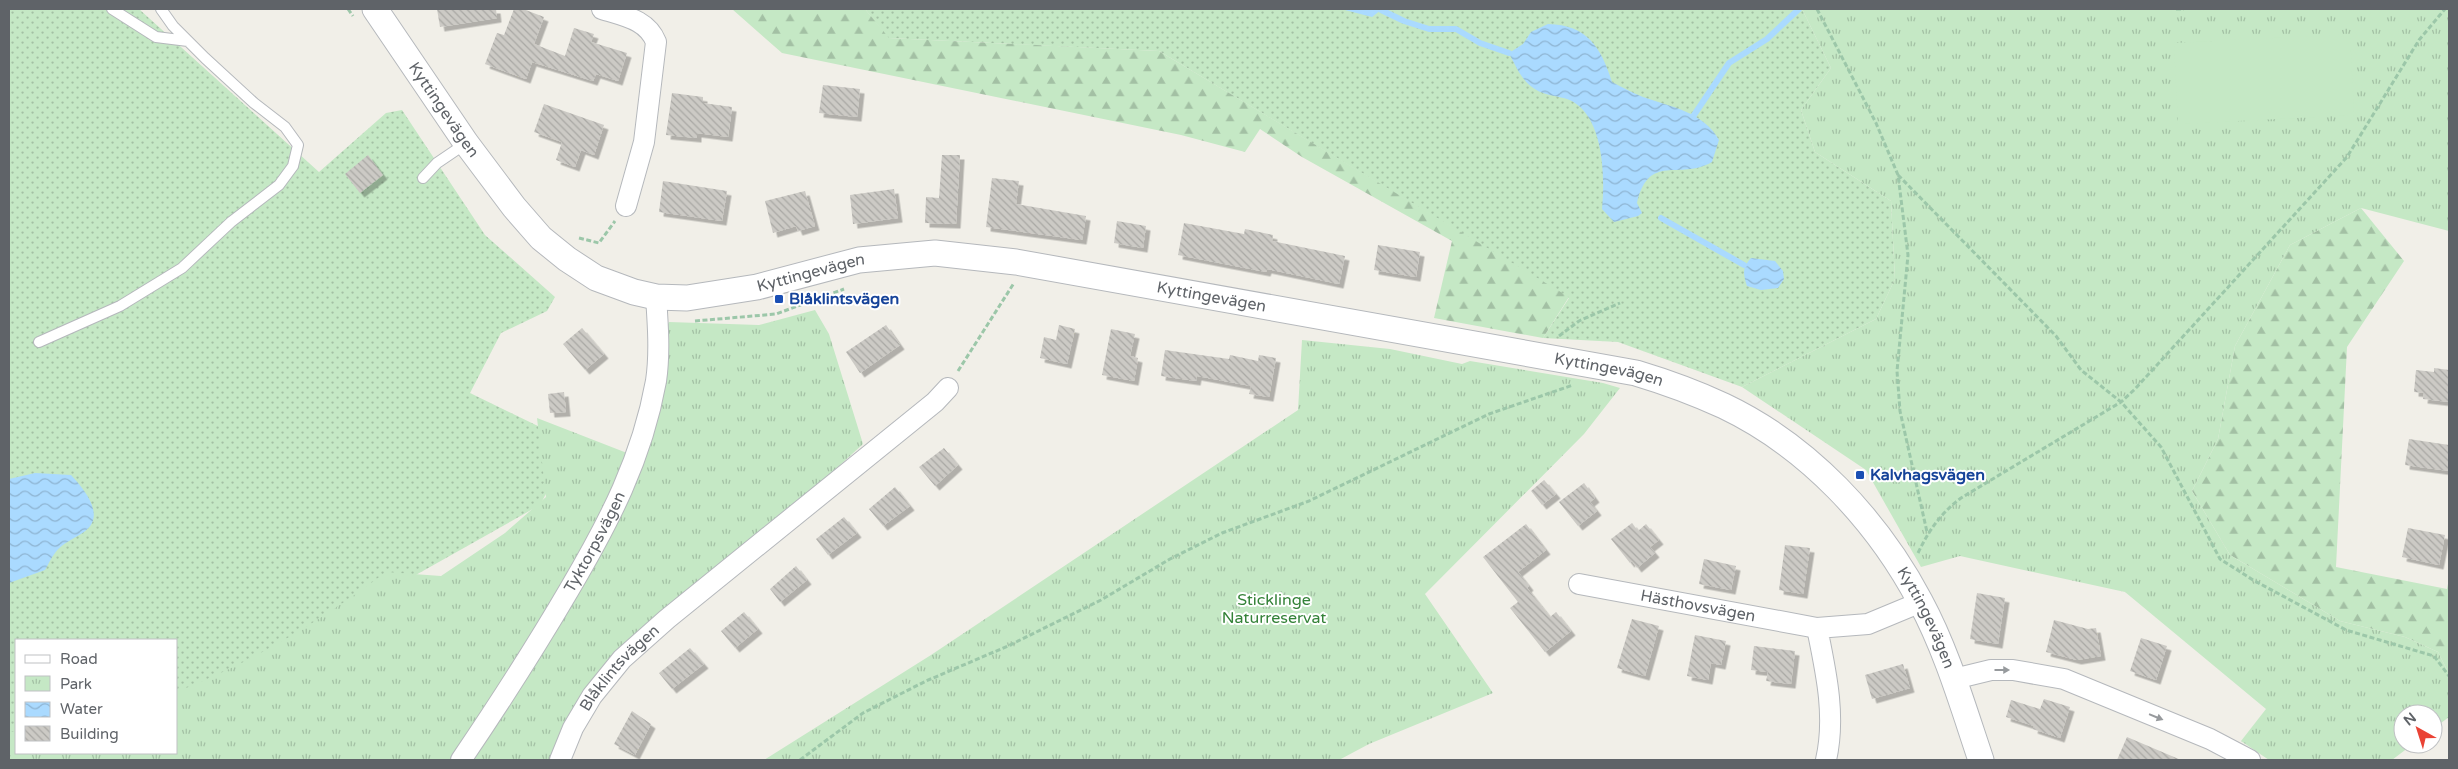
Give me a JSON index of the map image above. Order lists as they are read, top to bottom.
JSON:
{
  "streets": {
    "street": [
      "Kyttingevägen",
      "Tyktorpsvägen",
      "Hästhovsvägen",
      "Blåklintsvägen"
    ]
  },
  "crossings": [
    ["Kyttingevägen", "Tyktorpsvägen"],
    ["Kyttingevägen", "Hästhovsvägen"]
  ],
  "parks": ["Sticklinge Naturreservat"],
  "places": {
    "transit": ["Blåklintsvägen", "Kalvhagsvägen"]
  },
  "legend": [
    "Road",
    "Park",
    "Water",
    "Building"
  ],
  "north": "top left"
}
